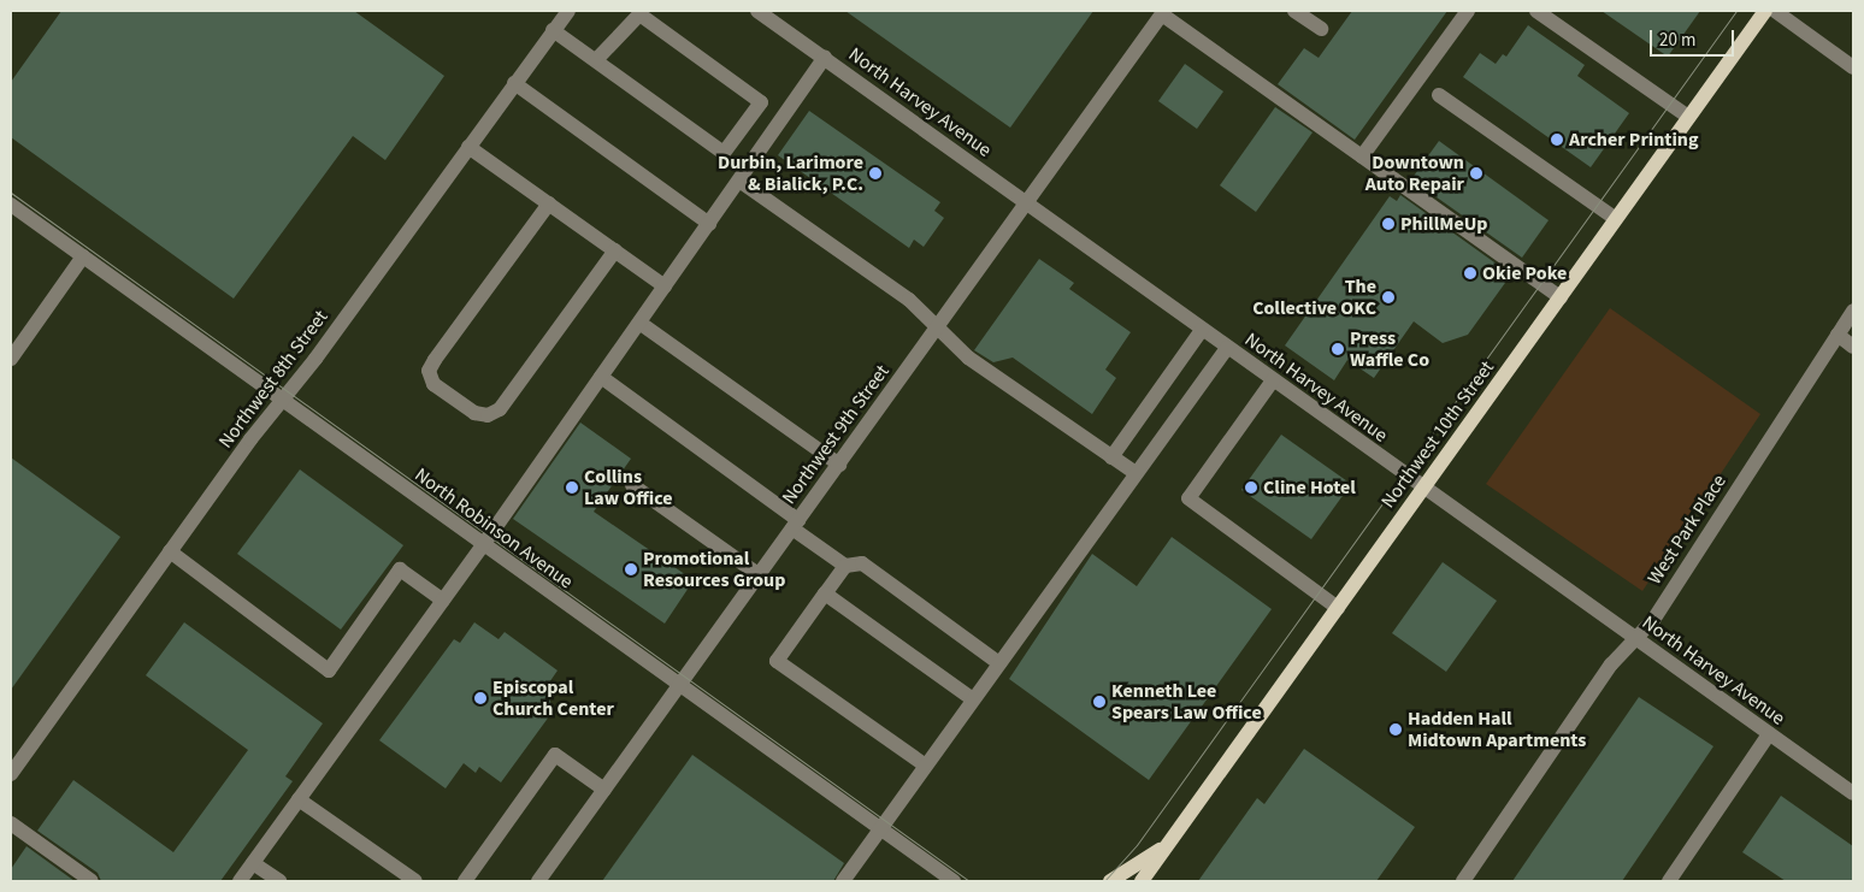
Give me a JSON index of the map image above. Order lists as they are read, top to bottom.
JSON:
{
  "streets": {
    "main road": ["Northwest 10th Street"],
    "street": [
      "North Harvey Avenue",
      "Northwest 8th Street",
      "Northwest 9th Street",
      "North Robinson Avenue",
      "West Park Place"
    ]
  },
  "crossings": [
    ["North Harvey Avenue", "Northwest 9th Street"],
    ["North Harvey Avenue", "Northwest 10th Street"],
    ["North Harvey Avenue", "West Park Place"],
    ["Northwest 8th Street", "North Robinson Avenue"],
    ["Northwest 9th Street", "North Robinson Avenue"]
  ],
  "places": [
    "Archer Printing",
    "Durbin, Larimore & Bialick, P.C.",
    "Downtown Auto Repair",
    "PhillMeUp",
    "Okie Poke",
    "The Collective OKC",
    "Press Waffle Co",
    "Collins Law Office",
    "Cline Hotel",
    "Promotional Resources Group",
    "Episcopal Church Center",
    "Kenneth Lee Spears Law Office",
    "Hadden Hall Midtown Apartments"
  ],
  "scale_bar": "20 m"
}
